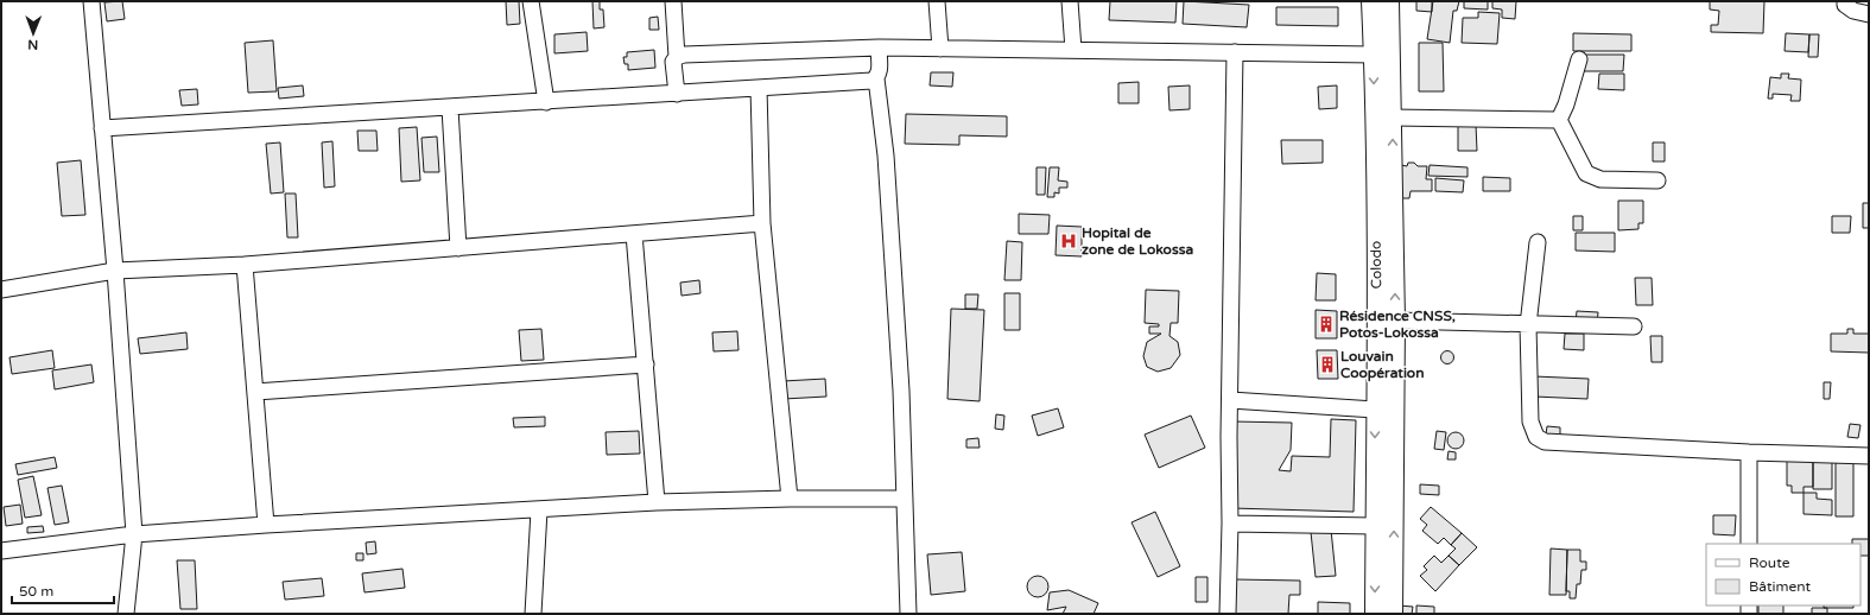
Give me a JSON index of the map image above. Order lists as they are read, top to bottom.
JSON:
{
  "streets": {
    "main road": ["Colodo"]
  },
  "places": {
    "hospital": ["Hopital de zone de Lokossa"],
    "building": ["Résidence CNSS, Potos-Lokossa", "Louvain Coopération"]
  },
  "legend": ["Route", "Bâtiment"],
  "scale_bar": "50 m",
  "north": "bottom"
}
